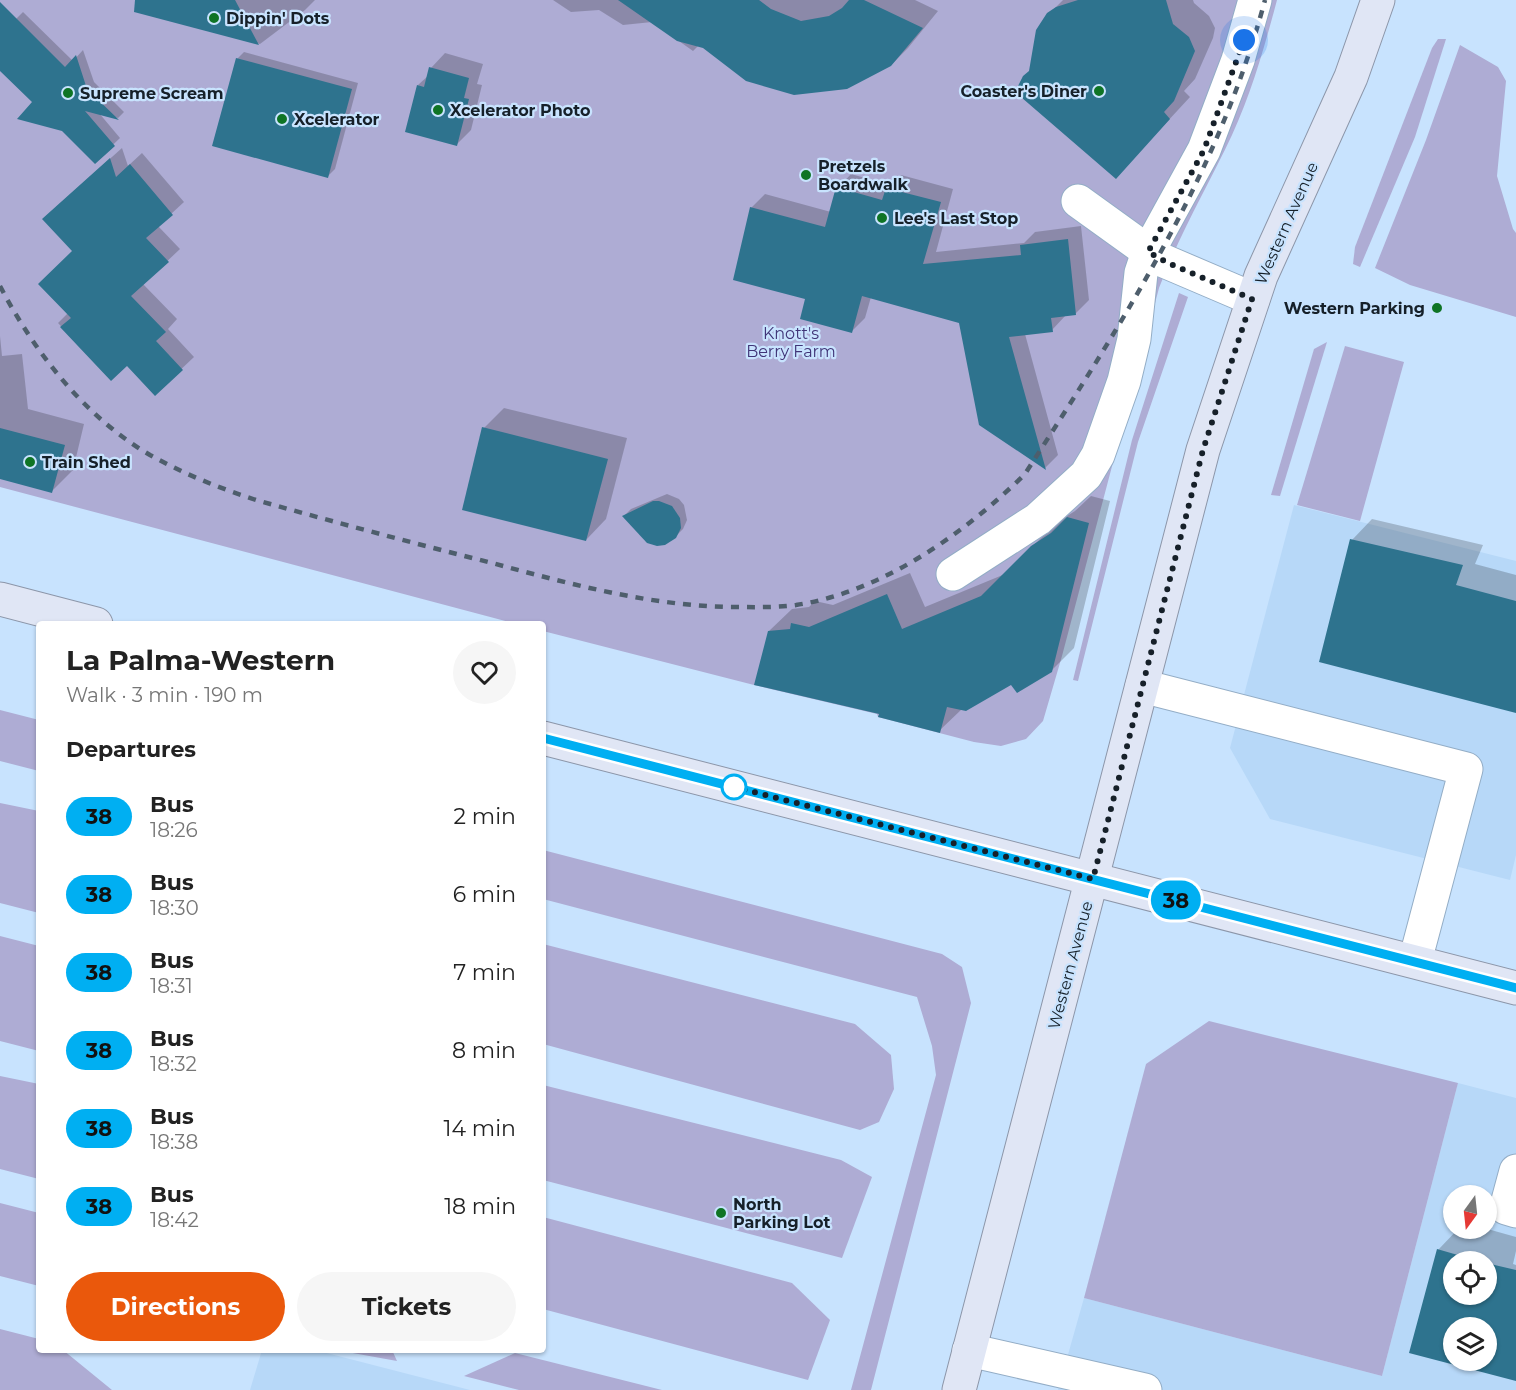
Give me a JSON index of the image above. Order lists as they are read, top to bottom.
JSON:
{
  "streets": {
    "main road": ["Western Avenue"]
  },
  "parks": ["Knott's Berry Farm"],
  "places": [
    "Dippin' Dots",
    "Coaster's Diner",
    "Supreme Scream",
    "Xcelerator Photo",
    "Xcelerator",
    "Pretzels Boardwalk",
    "Lee's Last Stop",
    "Western Parking",
    "Train Shed",
    "North Parking Lot"
  ],
  "lines": ["bus line 38"],
  "north": "bottom",
  "page": {
    "on_map": "38",
    "heading": [
      ["La Palma-Western", "Walk · 3 min · 190 m"],
      "Departures"
    ],
    "list": [
      {
        "mark": "38",
        "name": "Bus",
        "note": "18:26",
        "value": "2 min"
      },
      {
        "mark": "38",
        "name": "Bus",
        "note": "18:30",
        "value": "6 min"
      },
      {
        "mark": "38",
        "name": "Bus",
        "note": "18:31",
        "value": "7 min"
      },
      {
        "mark": "38",
        "name": "Bus",
        "note": "18:32",
        "value": "8 min"
      },
      {
        "mark": "38",
        "name": "Bus",
        "note": "18:38",
        "value": "14 min"
      },
      {
        "mark": "38",
        "name": "Bus",
        "note": "18:42",
        "value": "18 min"
      }
    ],
    "buttons": ["Directions", "Tickets"]
  }
}
